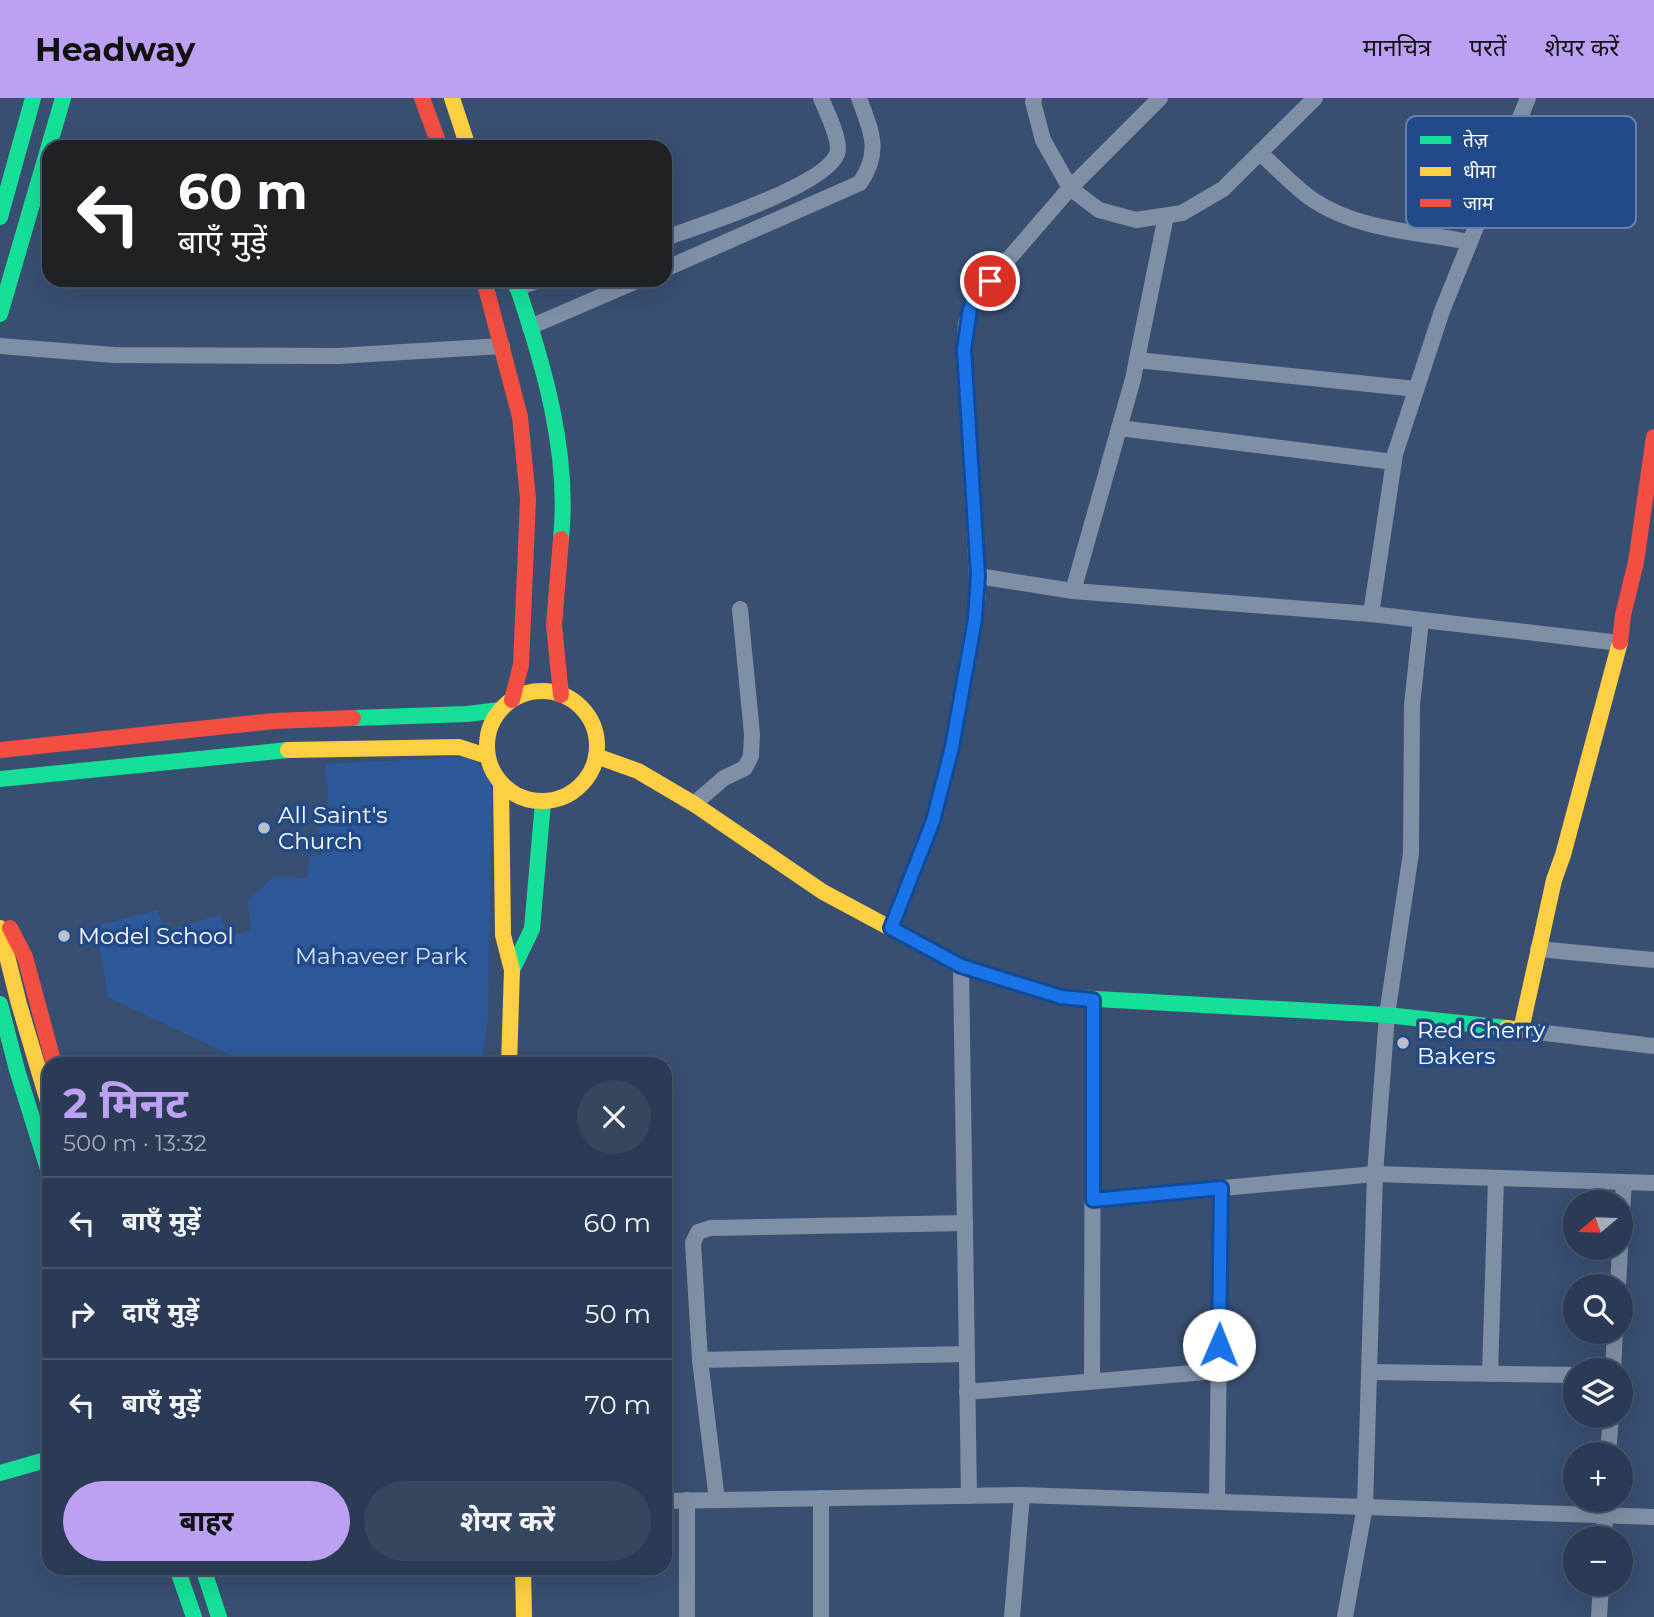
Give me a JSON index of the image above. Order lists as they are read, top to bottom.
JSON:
{
  "parks": ["Mahaveer Park"],
  "places": ["All Saint's Church", "Model School", "Red Cherry Bakers"],
  "legend": ["तेज़", "धीमा", "जाम"],
  "north": "left",
  "page": {
    "header": "Headway",
    "nav": ["मानचित्र", "परतें", "शेयर करें"],
    "turn": ["60 m", "बाएँ मुड़ें"],
    "heading": ["2 मिनट", "500 m · 13:32"],
    "list": [
      {
        "name": "बाएँ मुड़ें",
        "value": "60 m"
      },
      {
        "name": "दाएँ मुड़ें",
        "value": "50 m"
      },
      {
        "name": "बाएँ मुड़ें",
        "value": "70 m"
      }
    ],
    "map_buttons": ["+", "−"],
    "buttons": ["बाहर", "शेयर करें"]
  }
}
